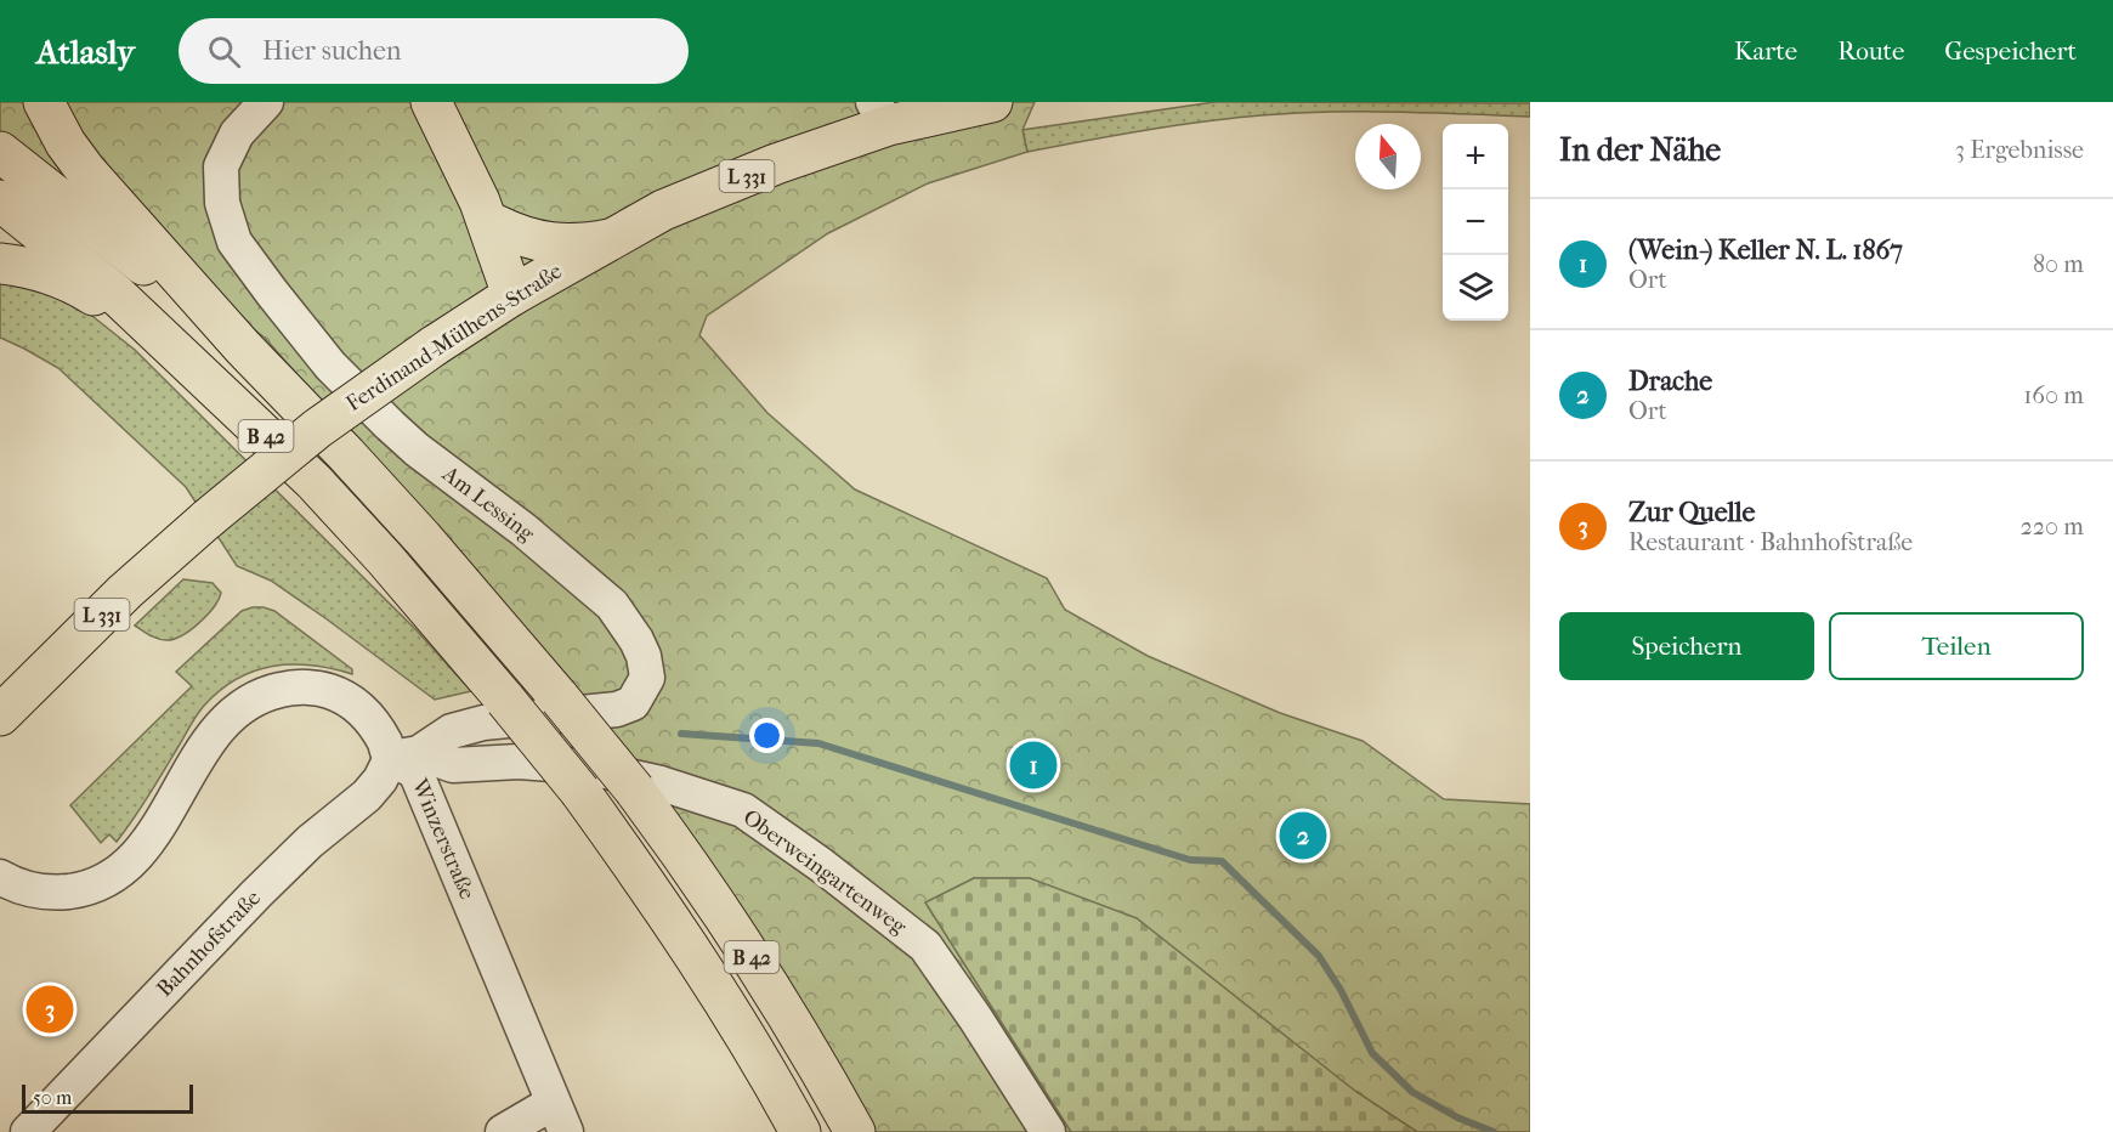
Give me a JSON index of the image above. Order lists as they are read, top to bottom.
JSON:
{
  "streets": {
    "main road": ["L 331", "Ferdinand-Mülhens-Straße", "B 42"],
    "street": [
      "Am Lessing",
      "Winzerstraße",
      "Oberweingartenweg",
      "Bahnhofstraße"
    ]
  },
  "crossings": [
    ["Am Lessing", "Winzerstraße"],
    ["Am Lessing", "Oberweingartenweg"],
    ["Am Lessing", "Bahnhofstraße"],
    ["Winzerstraße", "Oberweingartenweg"],
    ["Winzerstraße", "Bahnhofstraße"],
    ["Oberweingartenweg", "Bahnhofstraße"]
  ],
  "scale_bar": "50 m",
  "north": "top",
  "page": {
    "header": "Atlasly",
    "search": "Hier suchen",
    "nav": ["Karte", "Route", "Gespeichert"],
    "heading": ["In der Nähe", "3 Ergebnisse"],
    "map_buttons": ["+", "−"],
    "list": [
      {
        "mark": "1",
        "name": "(Wein-) Keller N. L. 1867",
        "note": "Ort",
        "value": "80 m"
      },
      {
        "mark": "2",
        "name": "Drache",
        "note": "Ort",
        "value": "160 m"
      },
      {
        "mark": "3",
        "name": "Zur Quelle",
        "note": "Restaurant · Bahnhofstraße",
        "value": "220 m"
      }
    ],
    "buttons": ["Speichern", "Teilen"],
    "pins": ["1", "2", "3"],
    "scale": "50 m"
  }
}
